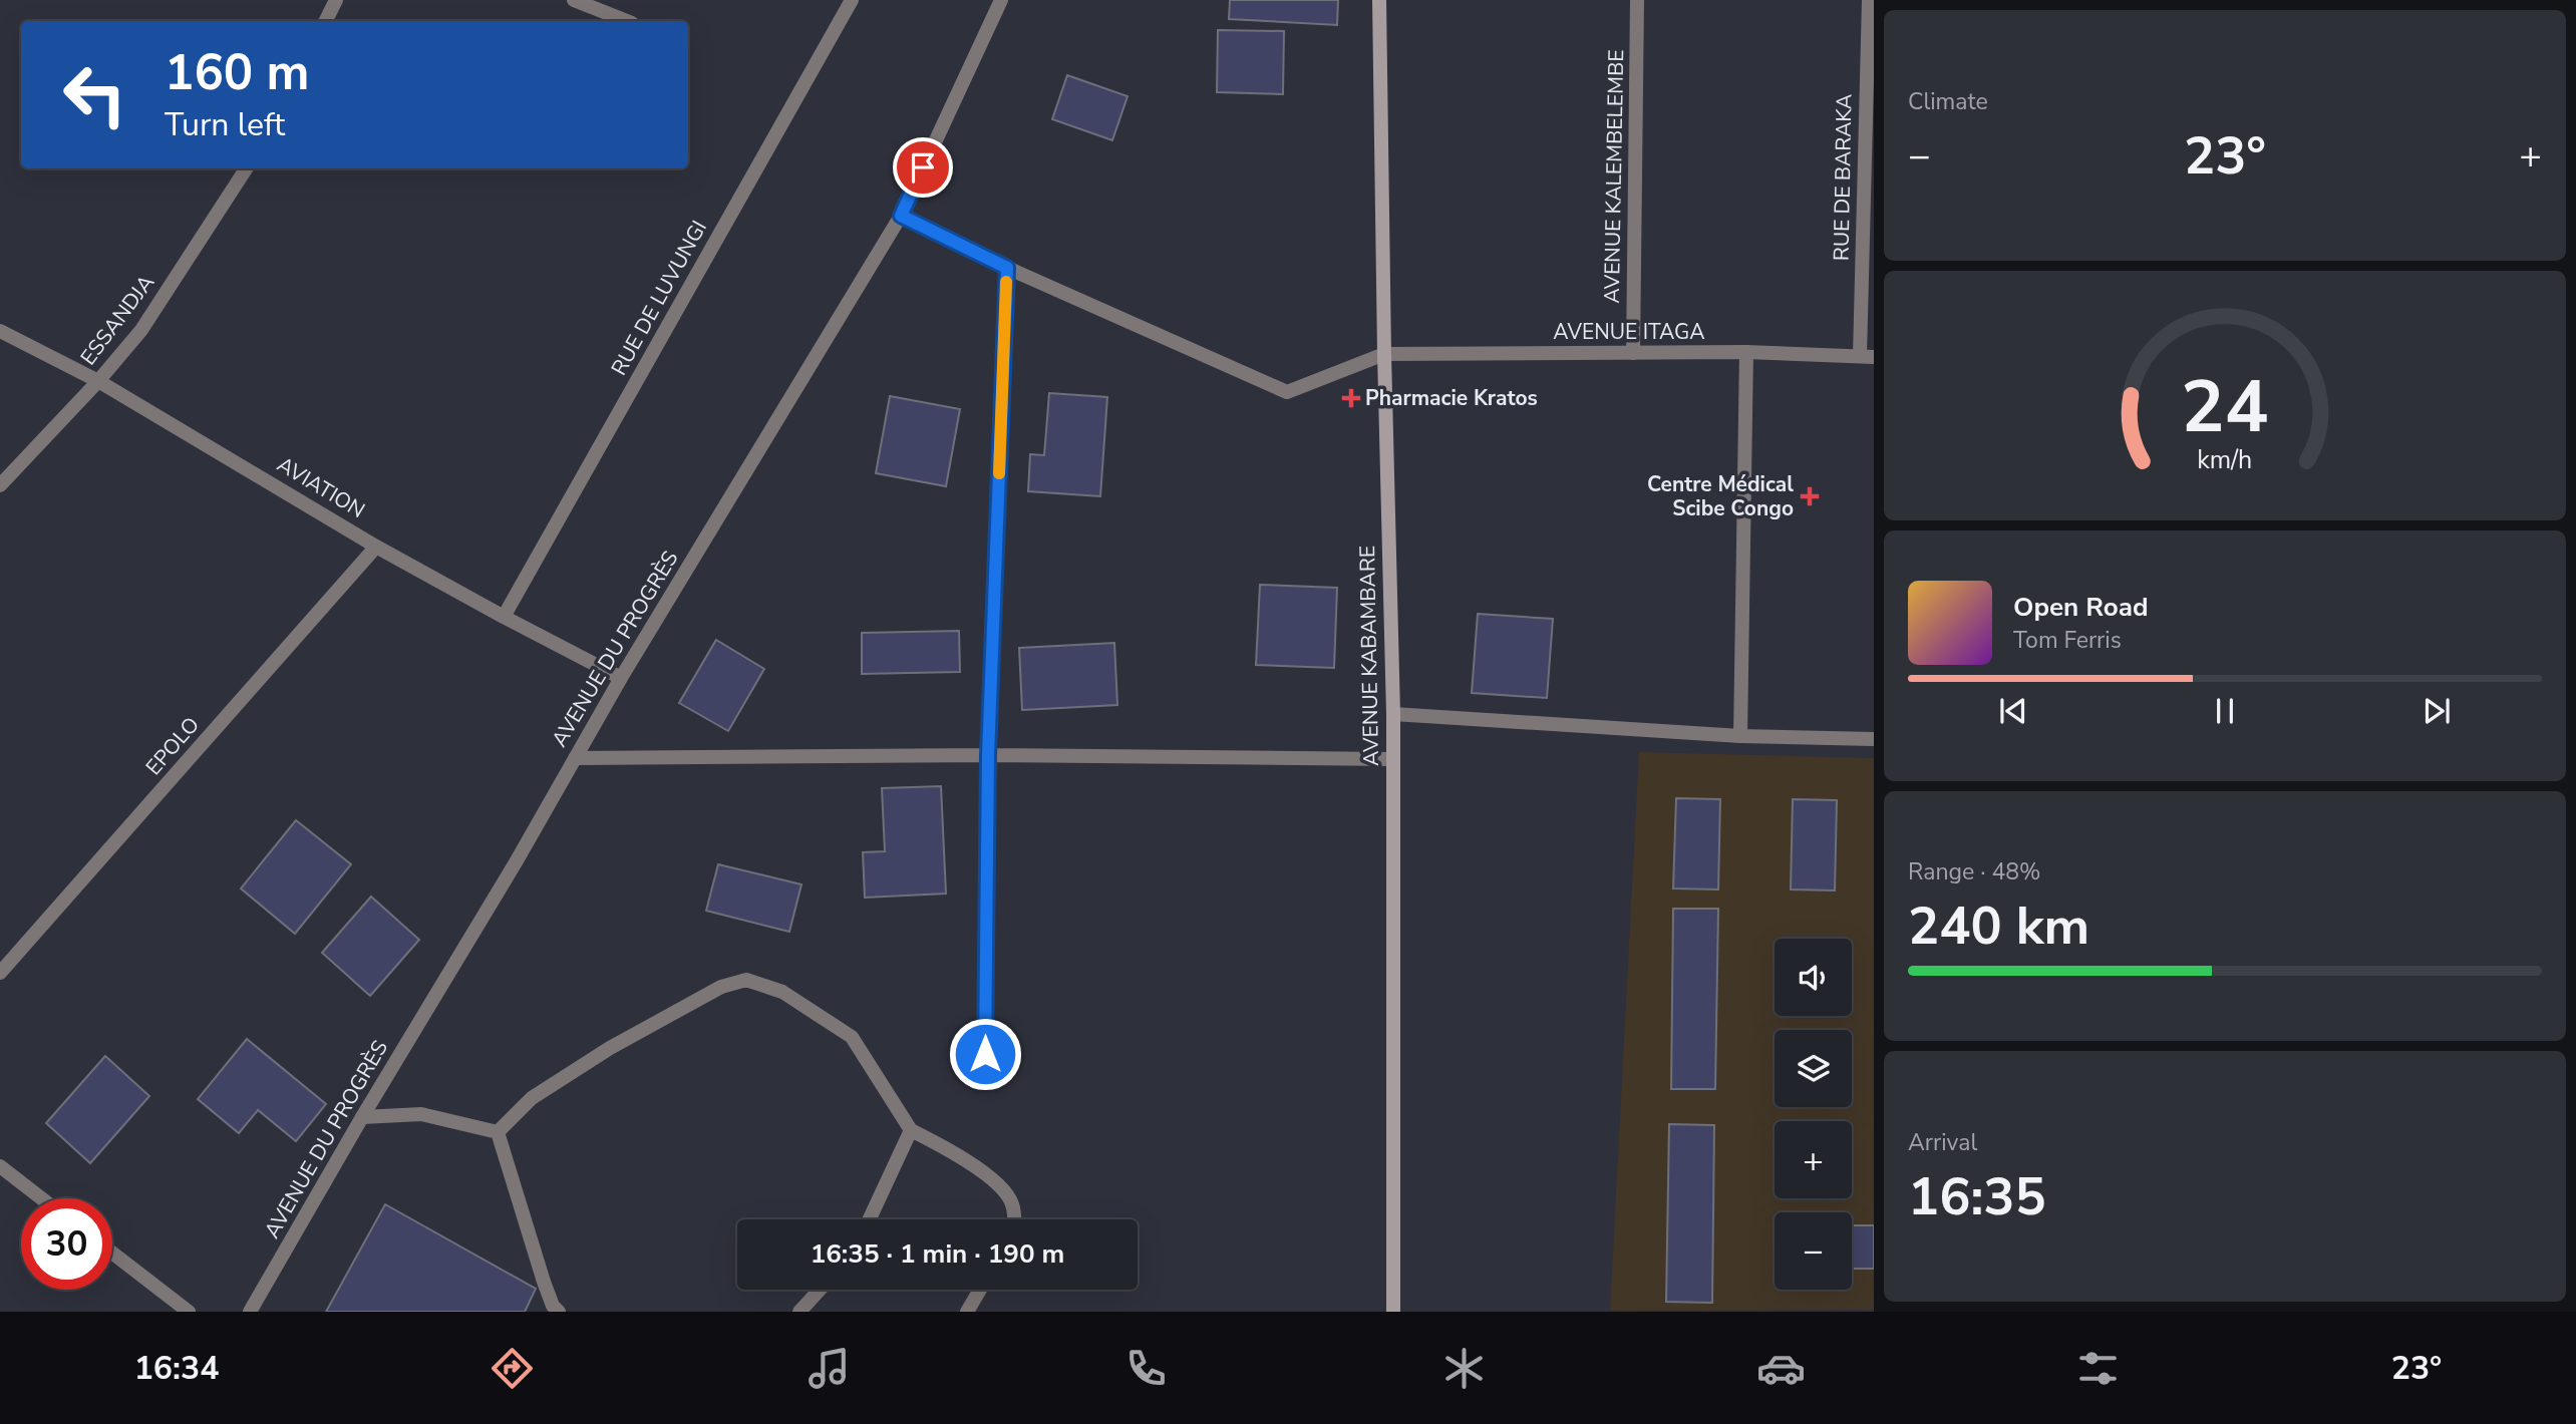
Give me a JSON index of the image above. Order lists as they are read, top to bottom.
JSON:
{
  "streets": {
    "main road": ["AVENUE KABAMBARE"],
    "street": [
      "AVENUE KALEMBELEMBE",
      "RUE DE BARAKA",
      "RUE DE LUVUNGI",
      "ESSANDJA",
      "AVENUE ITAGA",
      "AVIATION",
      "AVENUE DU PROGRÈS",
      "EPOLO"
    ]
  },
  "crossings": [
    ["AVENUE KALEMBELEMBE", "AVENUE ITAGA"],
    ["RUE DE BARAKA", "AVENUE ITAGA"],
    ["RUE DE LUVUNGI", "AVIATION"],
    ["ESSANDJA", "AVIATION"],
    ["AVENUE ITAGA", "AVENUE KABAMBARE"],
    ["AVIATION", "AVENUE DU PROGRÈS"],
    ["AVIATION", "EPOLO"]
  ],
  "places": {
    "health": ["Pharmacie Kratos", "Centre Médical Scibe Congo"]
  },
  "page": {
    "tile": [
      "Climate",
      ["Range · 48%", "240 km"],
      ["Arrival", "16:35"]
    ],
    "turn": ["160 m", "Turn left"],
    "heat": ["−", "23°", "+"],
    "song": ["Open Road", "Tom Ferris"],
    "map_buttons": ["+", "−"],
    "limit": "30",
    "trip": "16:35 · 1 min · 190 m",
    "tabs": ["16:34", "23°"],
    "gauge": ["24", "km/h"]
  }
}
